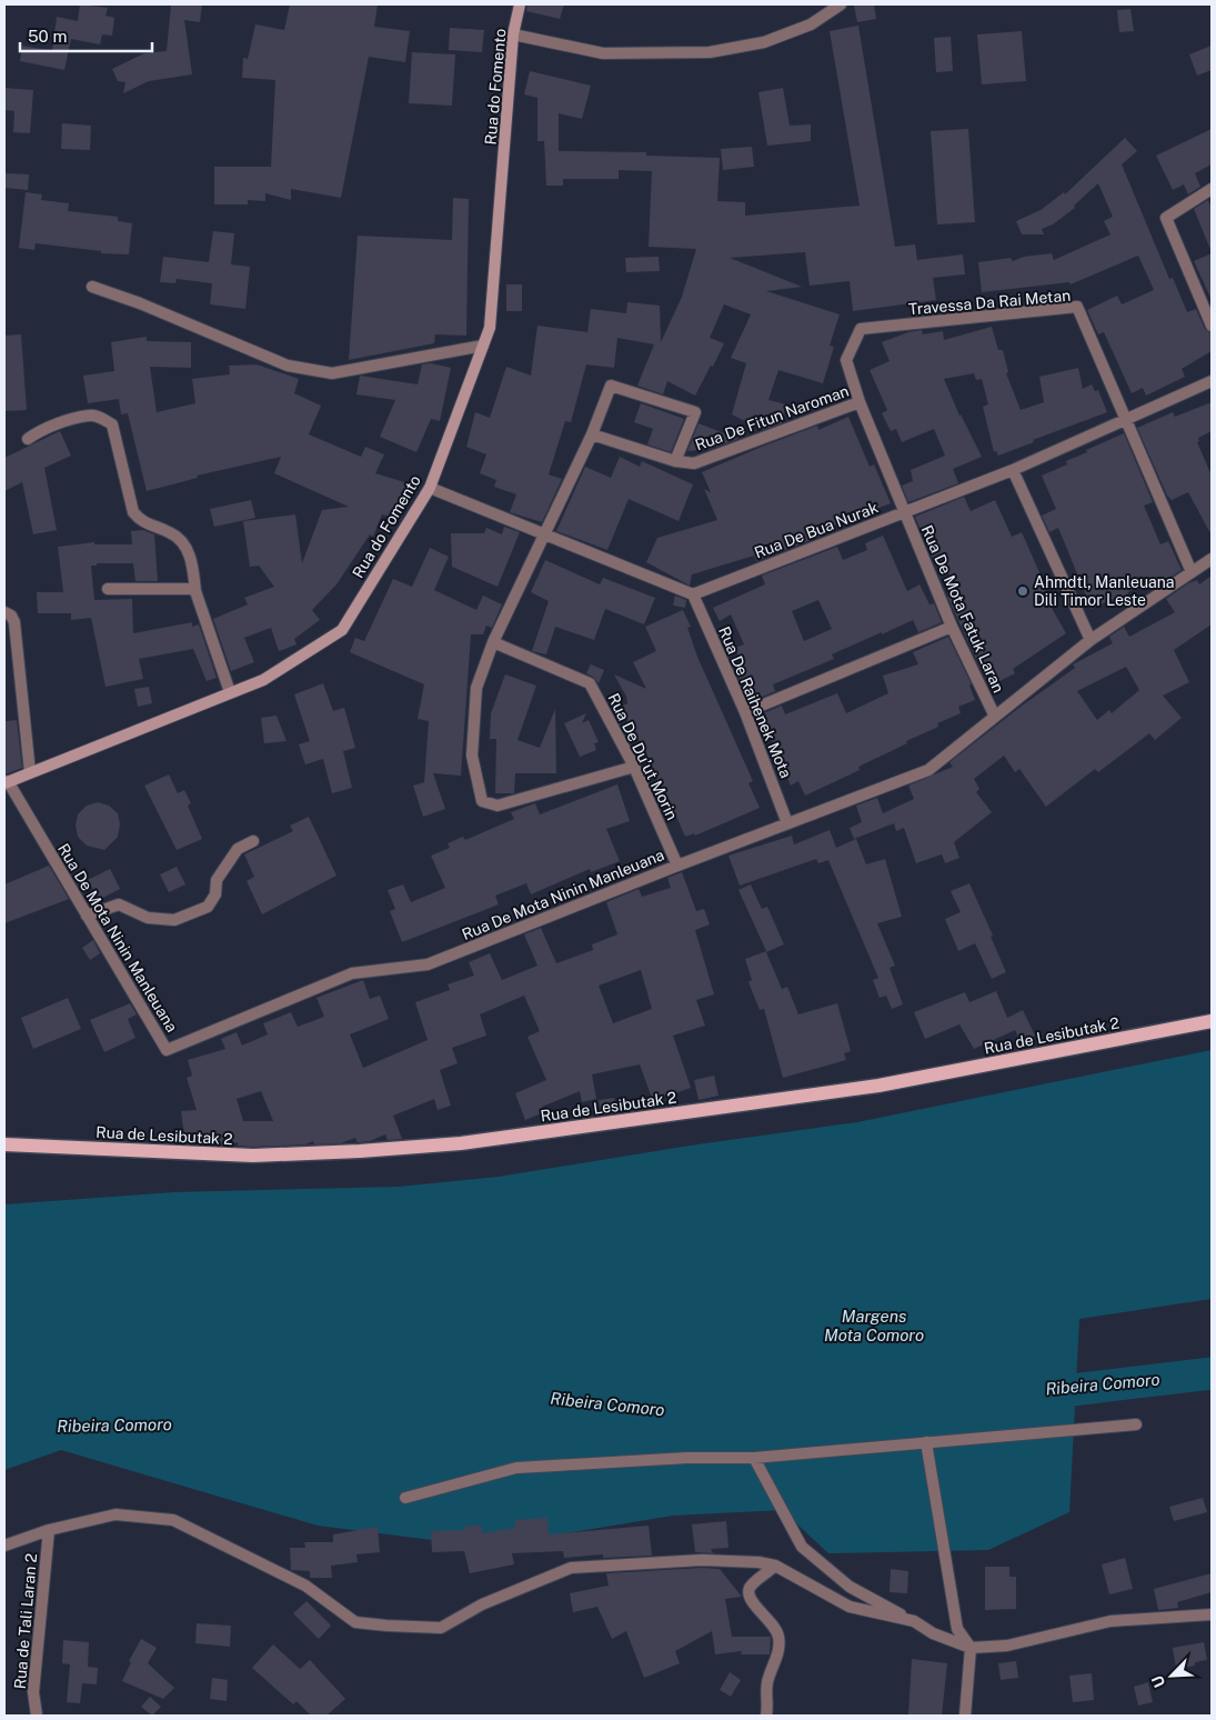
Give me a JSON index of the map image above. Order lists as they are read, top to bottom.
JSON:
{
  "streets": {
    "main road": ["Rua de Lesibutak 2"],
    "street": [
      "Rua do Fomento",
      "Travessa Da Rai Metan",
      "Rua De Fitun Naroman",
      "Rua De Bua Nurak",
      "Rua De Mota Fatuk Laran",
      "Rua De Raihenek Mota",
      "Rua De Du’ut Morin",
      "Rua De Mota Ninin Manleuana",
      "Rua de Tali Laran 2"
    ]
  },
  "crossings": [
    ["Rua do Fomento", "Rua De Mota Ninin Manleuana"],
    ["Travessa Da Rai Metan", "Rua De Fitun Naroman"],
    ["Travessa Da Rai Metan", "Rua De Bua Nurak"],
    ["Rua De Fitun Naroman", "Rua De Bua Nurak"],
    ["Rua De Fitun Naroman", "Rua De Mota Fatuk Laran"],
    ["Rua De Bua Nurak", "Rua De Mota Fatuk Laran"],
    ["Rua De Bua Nurak", "Rua De Raihenek Mota"],
    ["Rua De Mota Fatuk Laran", "Rua De Mota Ninin Manleuana"],
    ["Rua De Raihenek Mota", "Rua De Mota Ninin Manleuana"],
    ["Rua De Du’ut Morin", "Rua De Mota Ninin Manleuana"]
  ],
  "water": ["Margens Mota Comoro", "Ribeira Comoro"],
  "places": ["Ahmdtl, Manleuana Dili Timor Leste"],
  "scale_bar": "50 m",
  "north": "bottom left"
}
